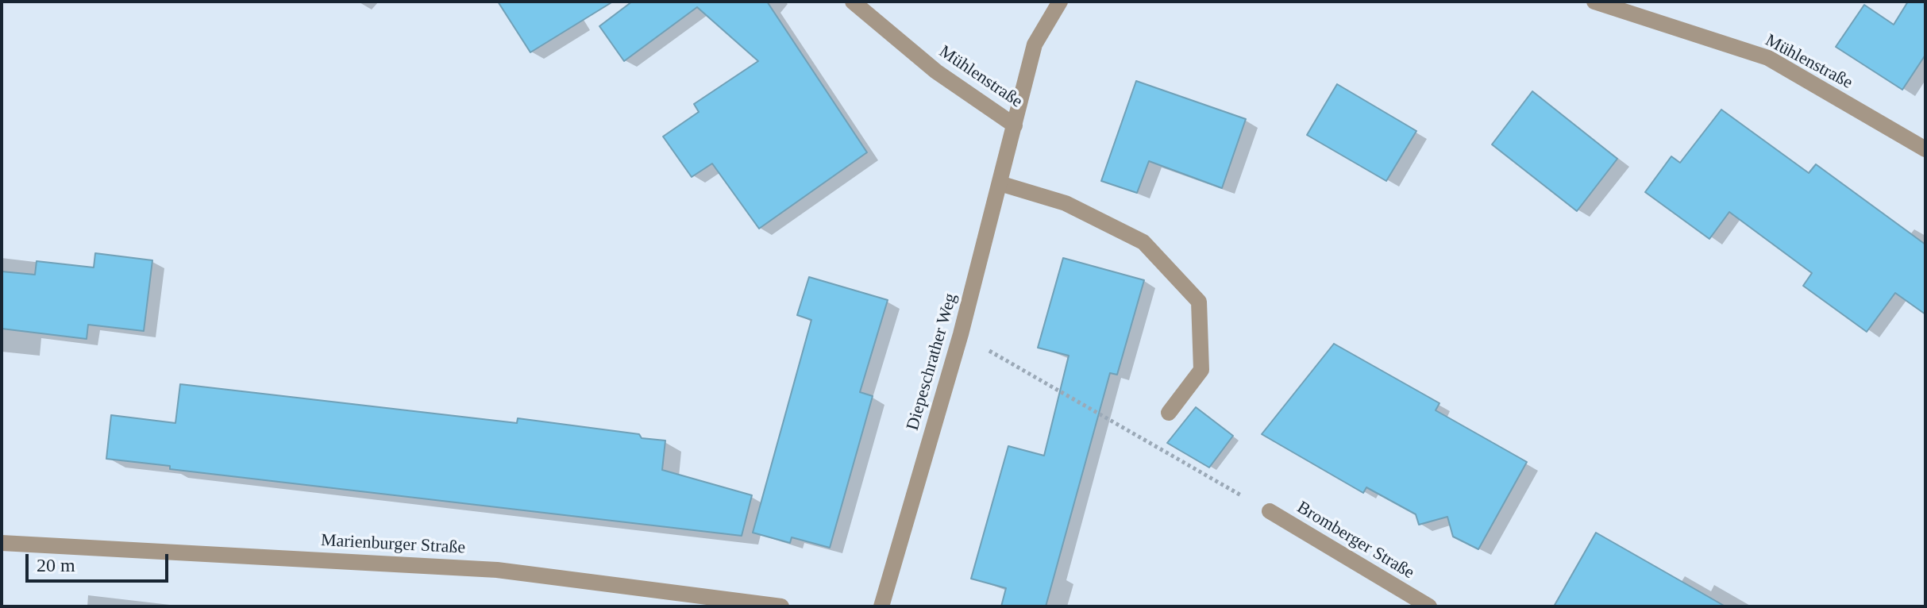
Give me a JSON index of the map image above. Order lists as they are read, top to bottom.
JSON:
{
  "streets": {
    "street": [
      "Mühlenstraße",
      "Diepeschrather Weg",
      "Bromberger Straße",
      "Marienburger Straße"
    ]
  },
  "crossings": [
    ["Mühlenstraße", "Diepeschrather Weg"]
  ],
  "scale_bar": "20 m"
}
